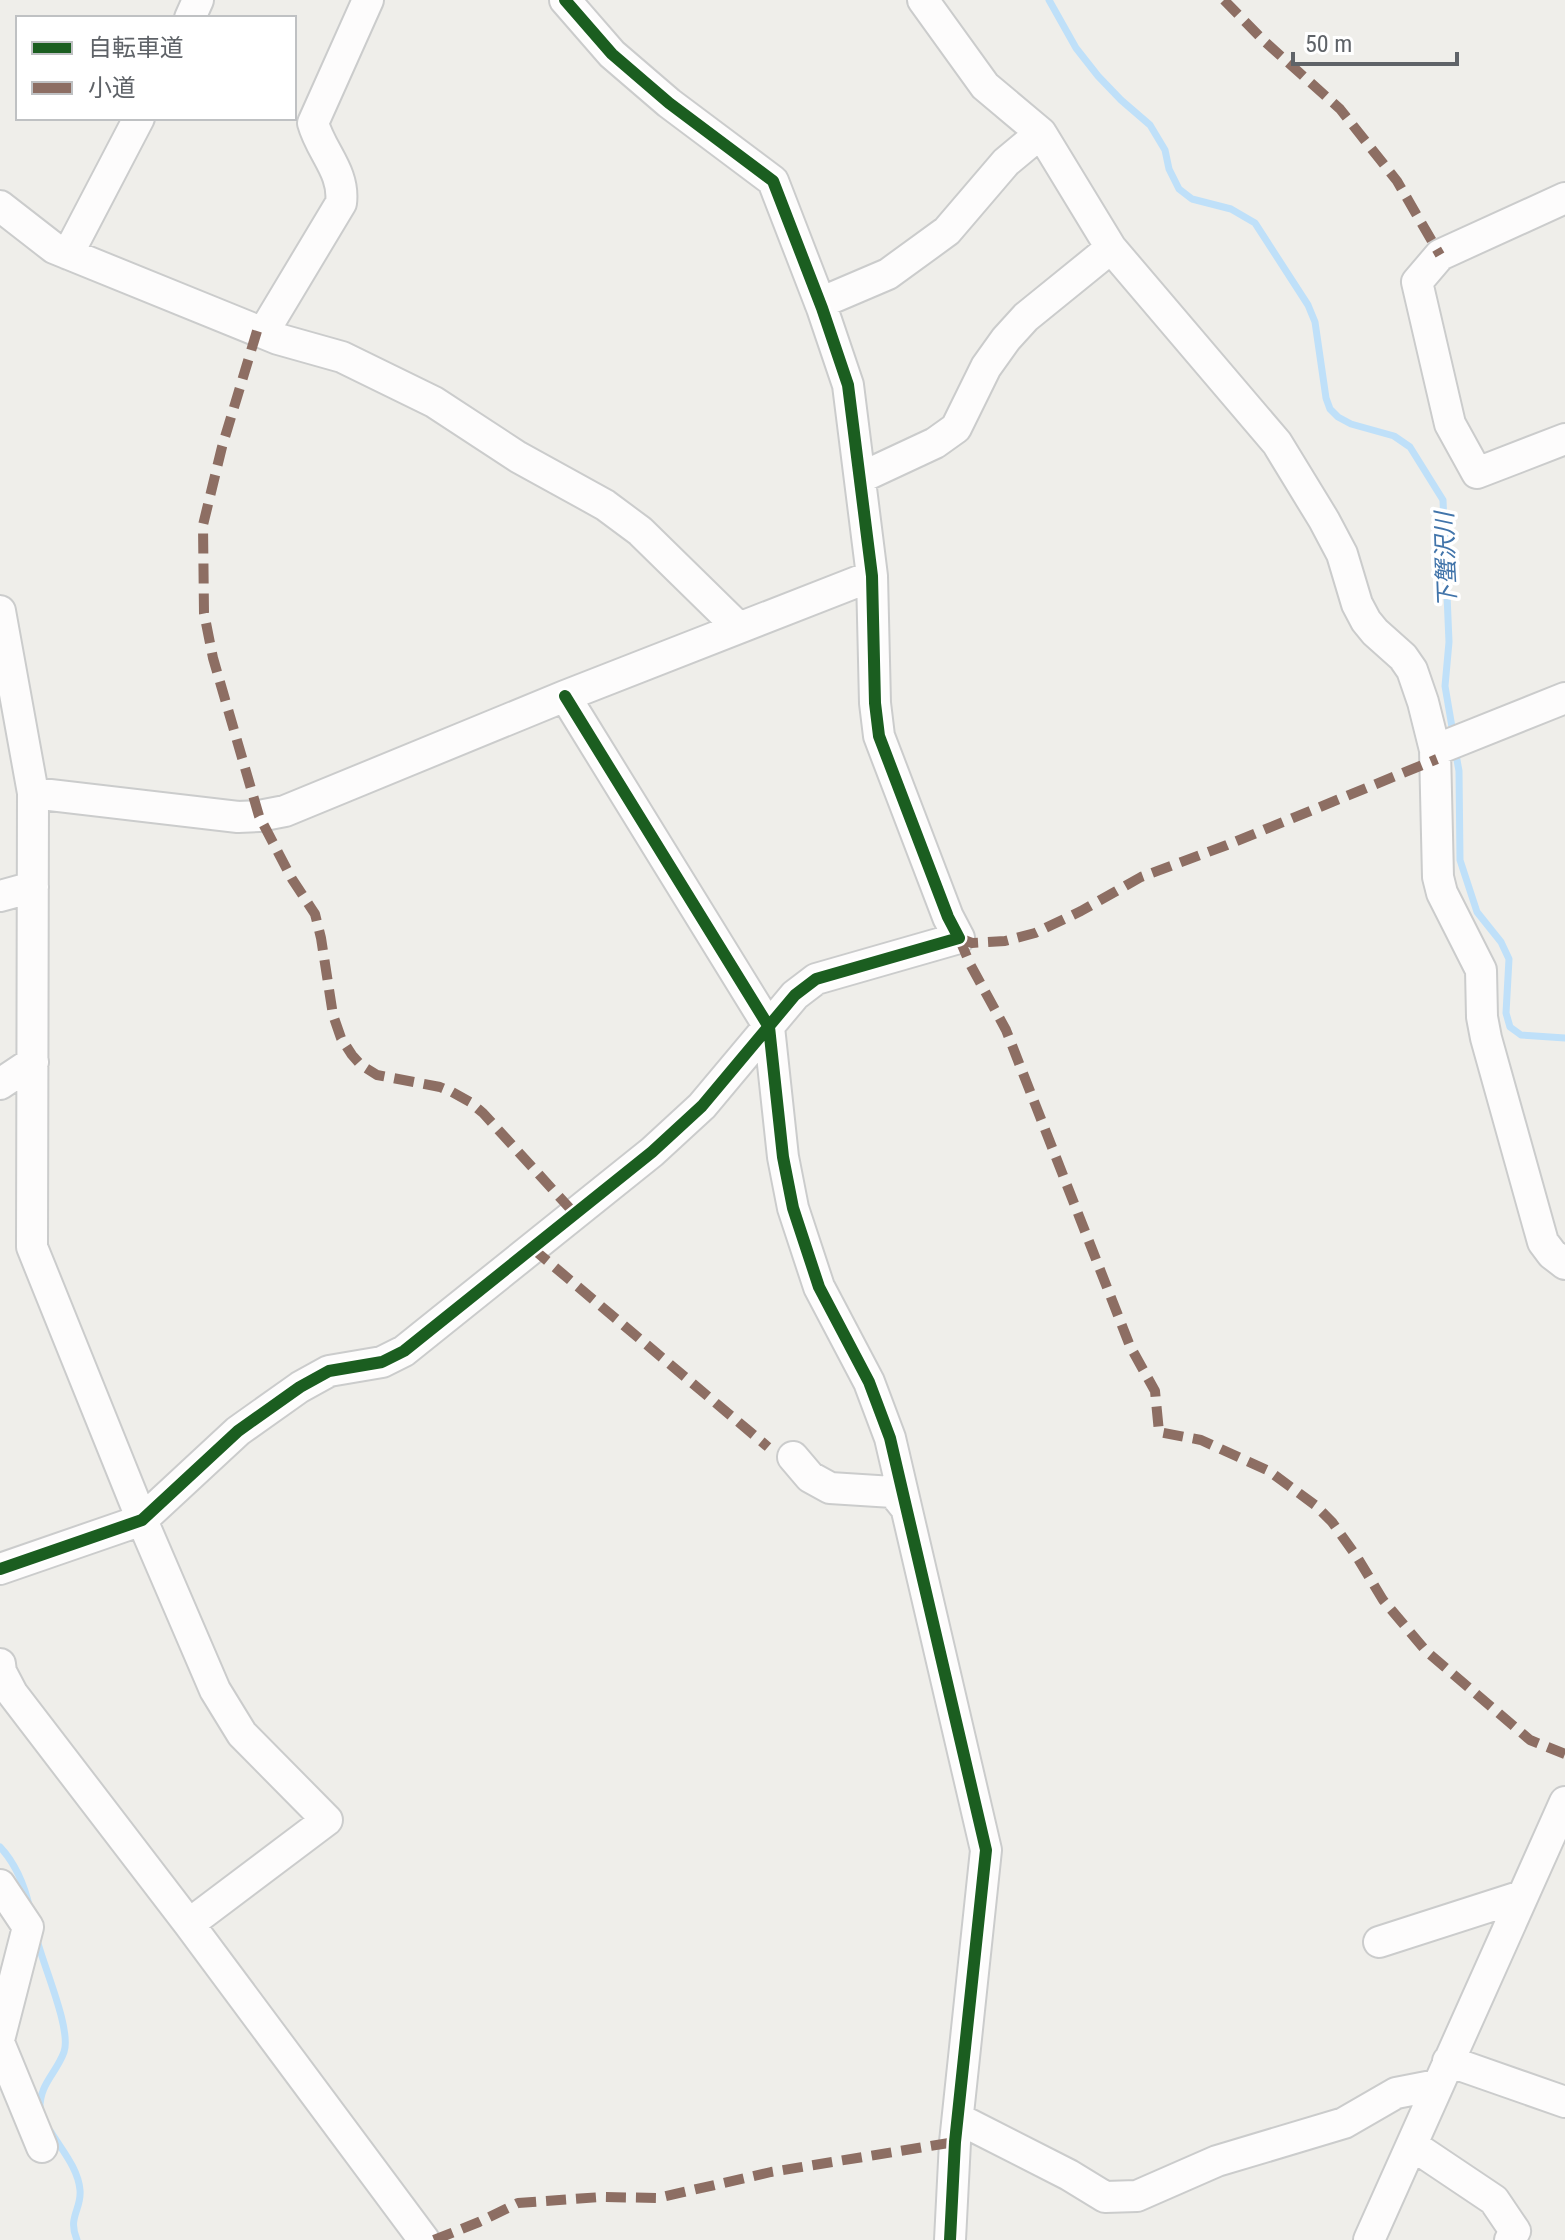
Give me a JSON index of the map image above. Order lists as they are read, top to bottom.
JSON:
{
  "water": ["下蟹沢川"],
  "legend": ["自転車道", "小道"],
  "scale_bar": "50 m"
}
